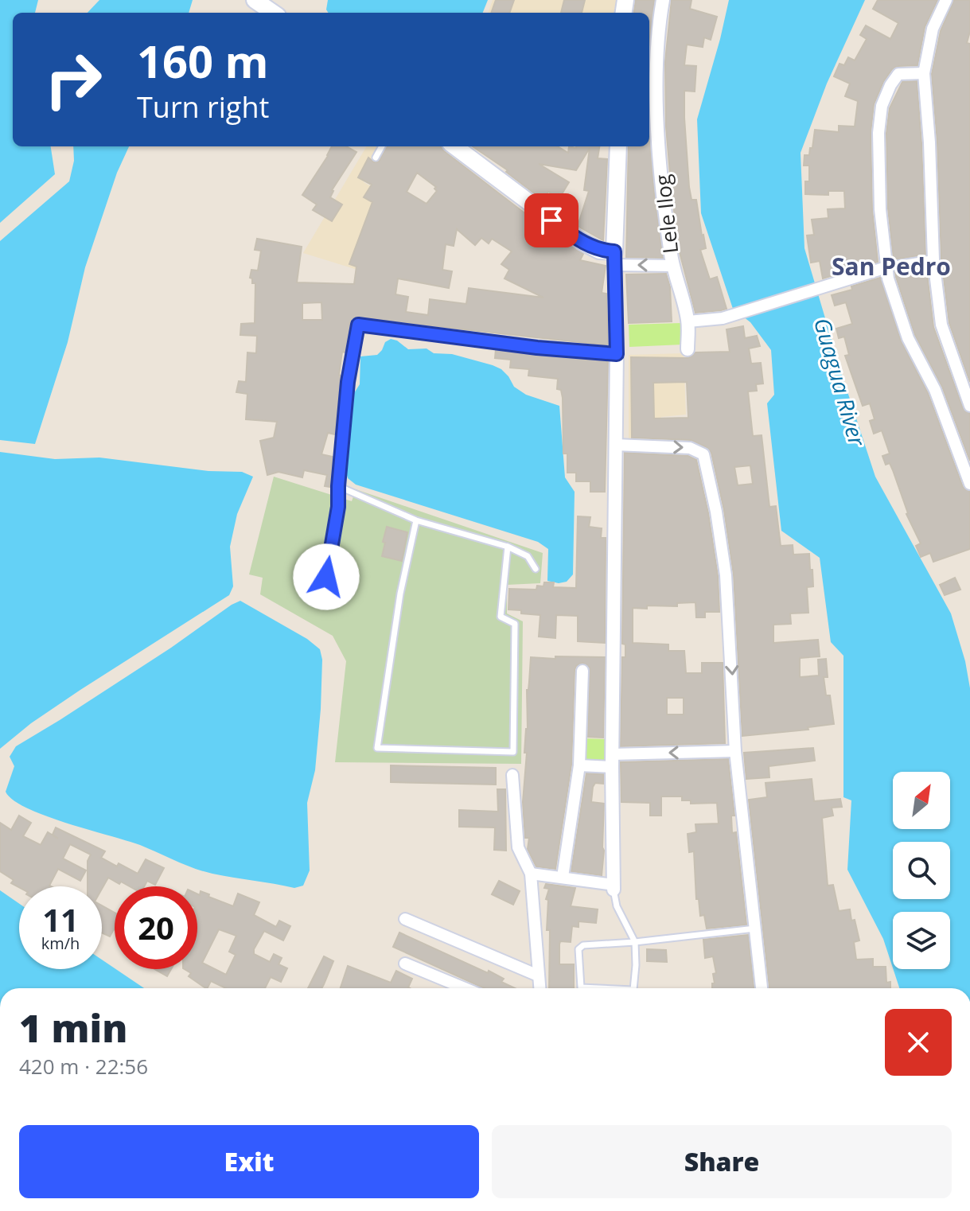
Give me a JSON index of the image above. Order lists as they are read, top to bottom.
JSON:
{
  "streets": {
    "street": ["Lele Ilog"]
  },
  "districts": ["San Pedro"],
  "water": ["Guagua River"],
  "north": "top right",
  "page": {
    "turn": ["160 m", "Turn right"],
    "speed": "11 km/h",
    "limit": "20",
    "heading": ["1 min", "420 m · 22:56"],
    "buttons": ["Exit", "Share"]
  }
}
